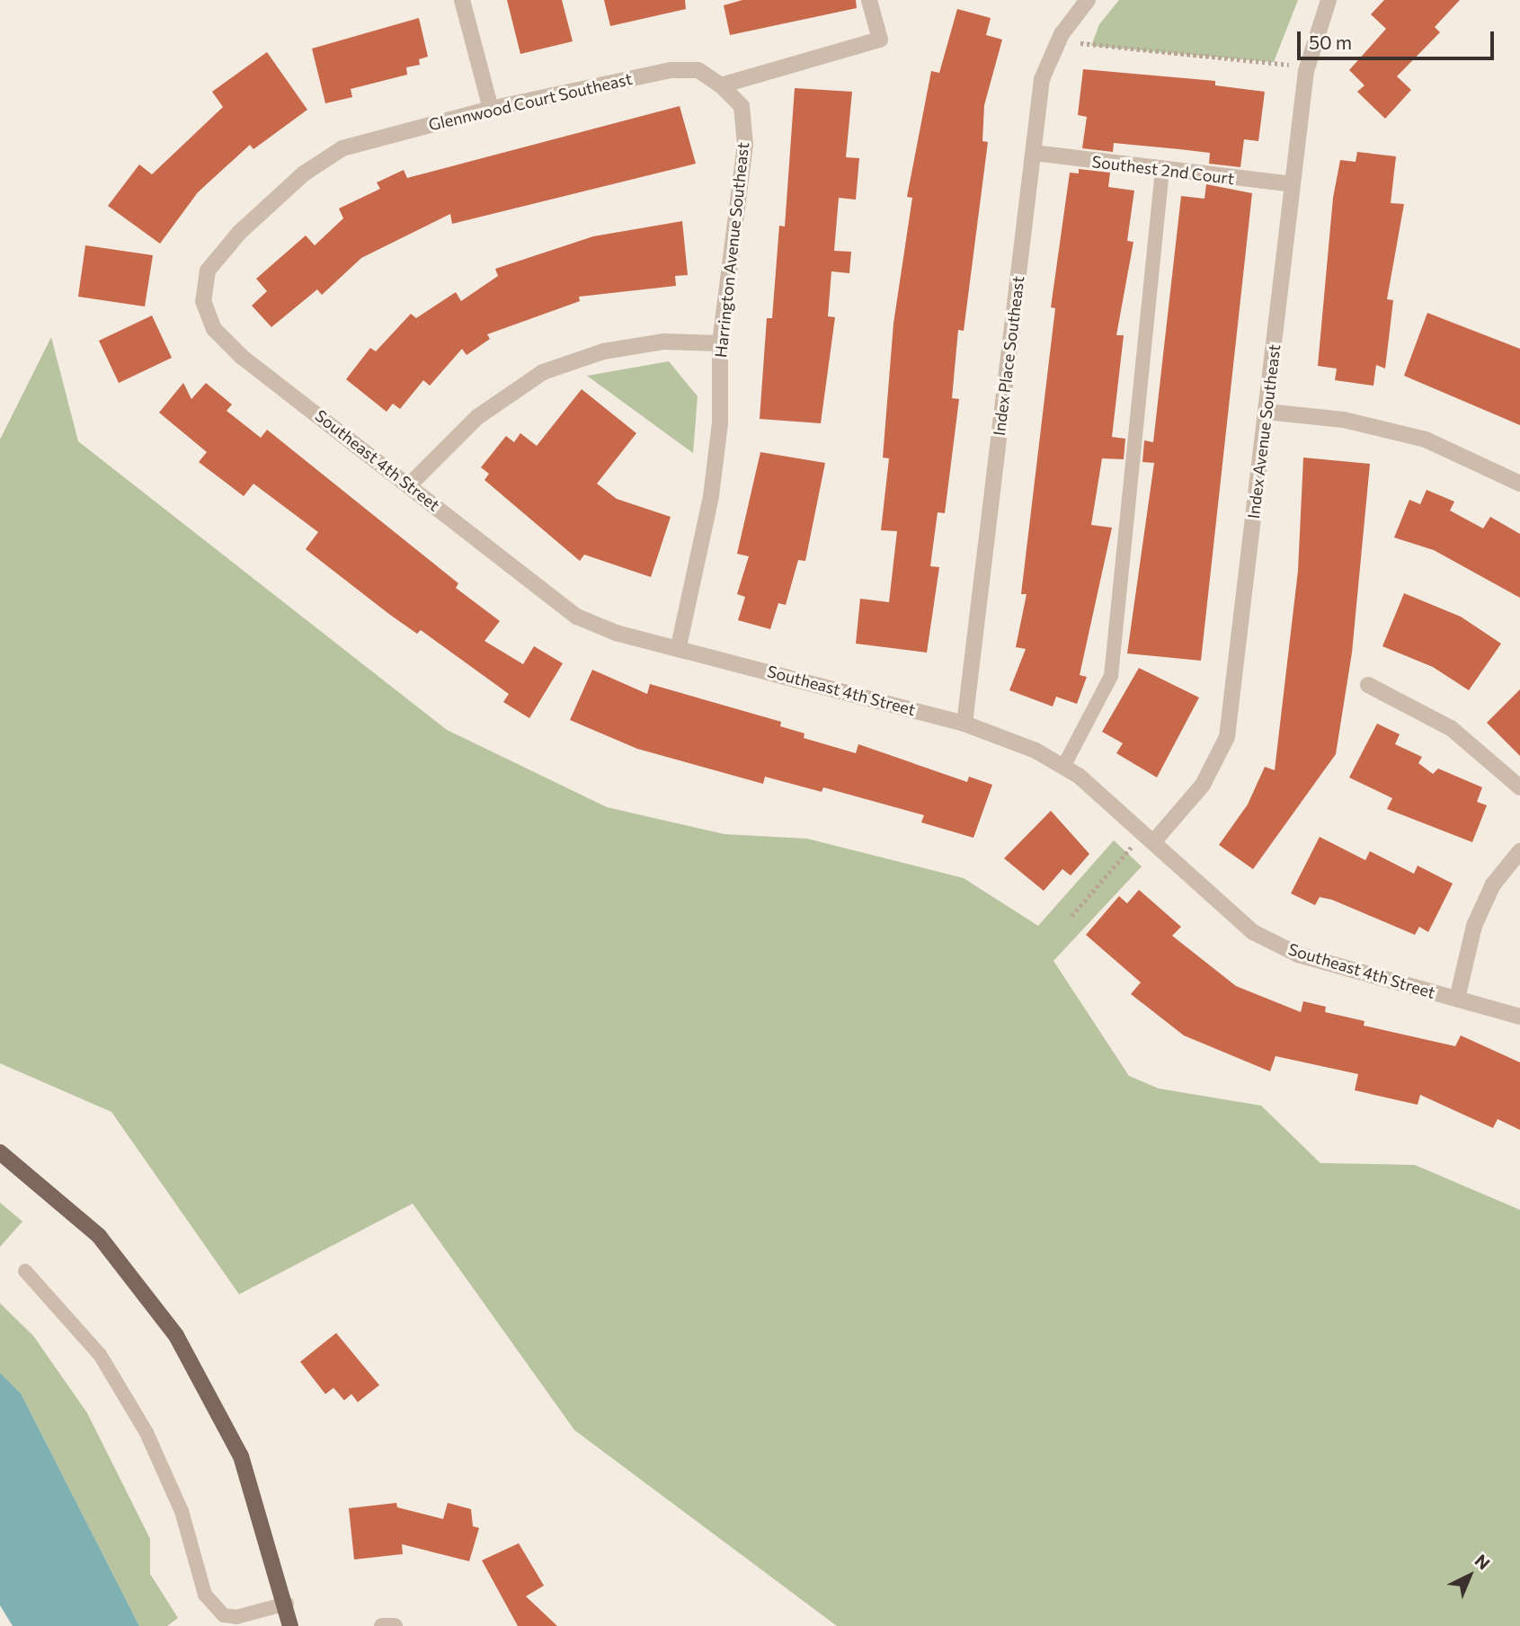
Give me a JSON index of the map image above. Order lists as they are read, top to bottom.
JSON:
{
  "streets": {
    "street": [
      "Glennwood Court Southeast",
      "Southest 2nd Court",
      "Harrington Avenue Southeast",
      "Index Place Southeast",
      "Index Avenue Southeast",
      "Southeast 4th Street"
    ]
  },
  "crossings": [
    ["Glennwood Court Southeast", "Harrington Avenue Southeast"],
    ["Glennwood Court Southeast", "Southeast 4th Street"],
    ["Southest 2nd Court", "Index Place Southeast"],
    ["Southest 2nd Court", "Index Avenue Southeast"],
    ["Harrington Avenue Southeast", "Southeast 4th Street"],
    ["Index Place Southeast", "Southeast 4th Street"],
    ["Index Avenue Southeast", "Southeast 4th Street"]
  ],
  "scale_bar": "50 m",
  "north": "top right"
}
